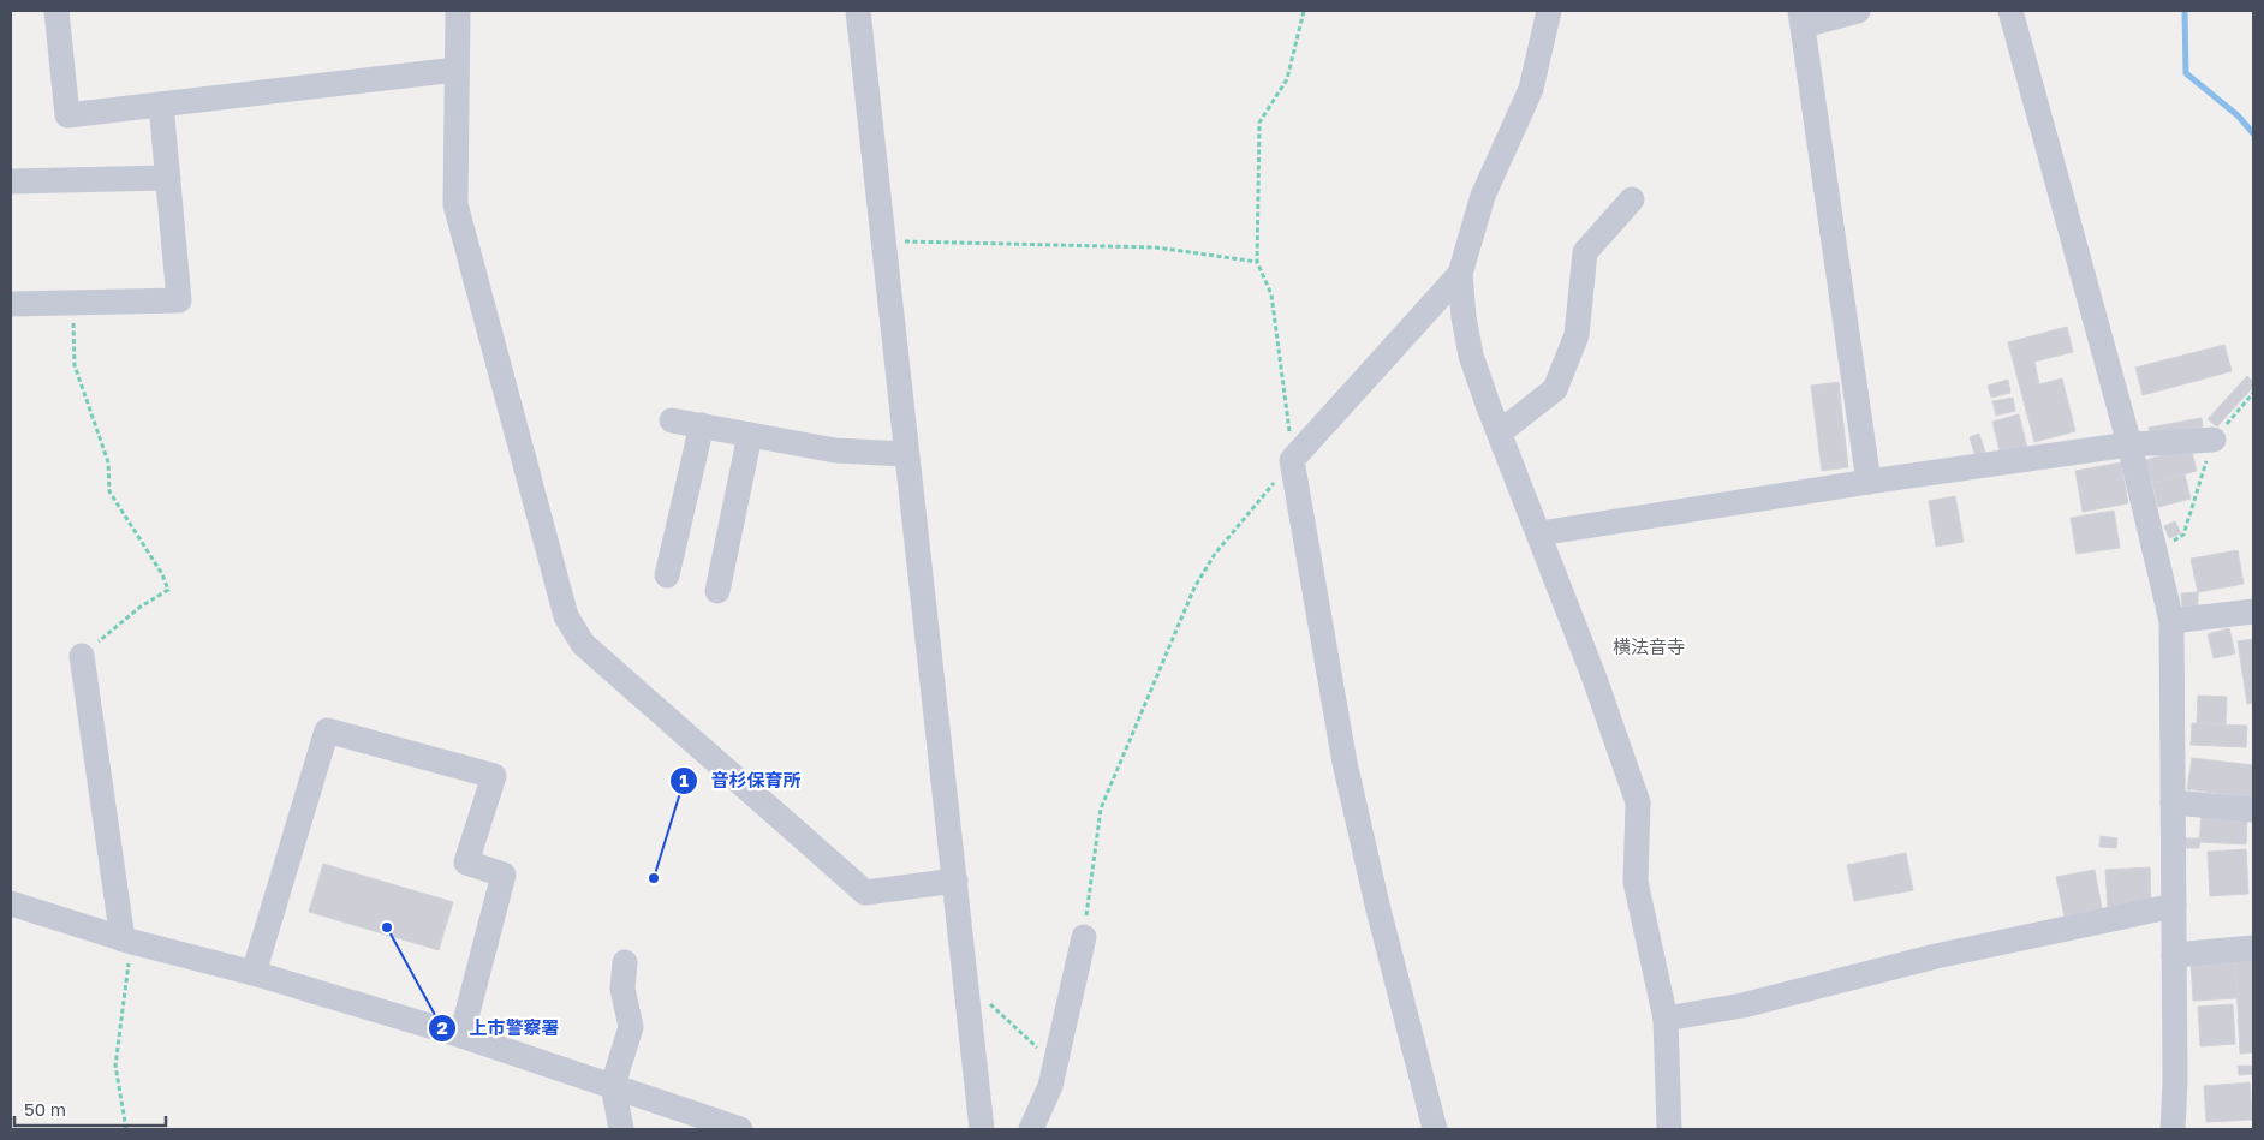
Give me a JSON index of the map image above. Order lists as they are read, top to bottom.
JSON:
{
  "districts": ["横法音寺"],
  "places": ["音杉保育所", "上市警察署"],
  "scale_bar": "50 m"
}
